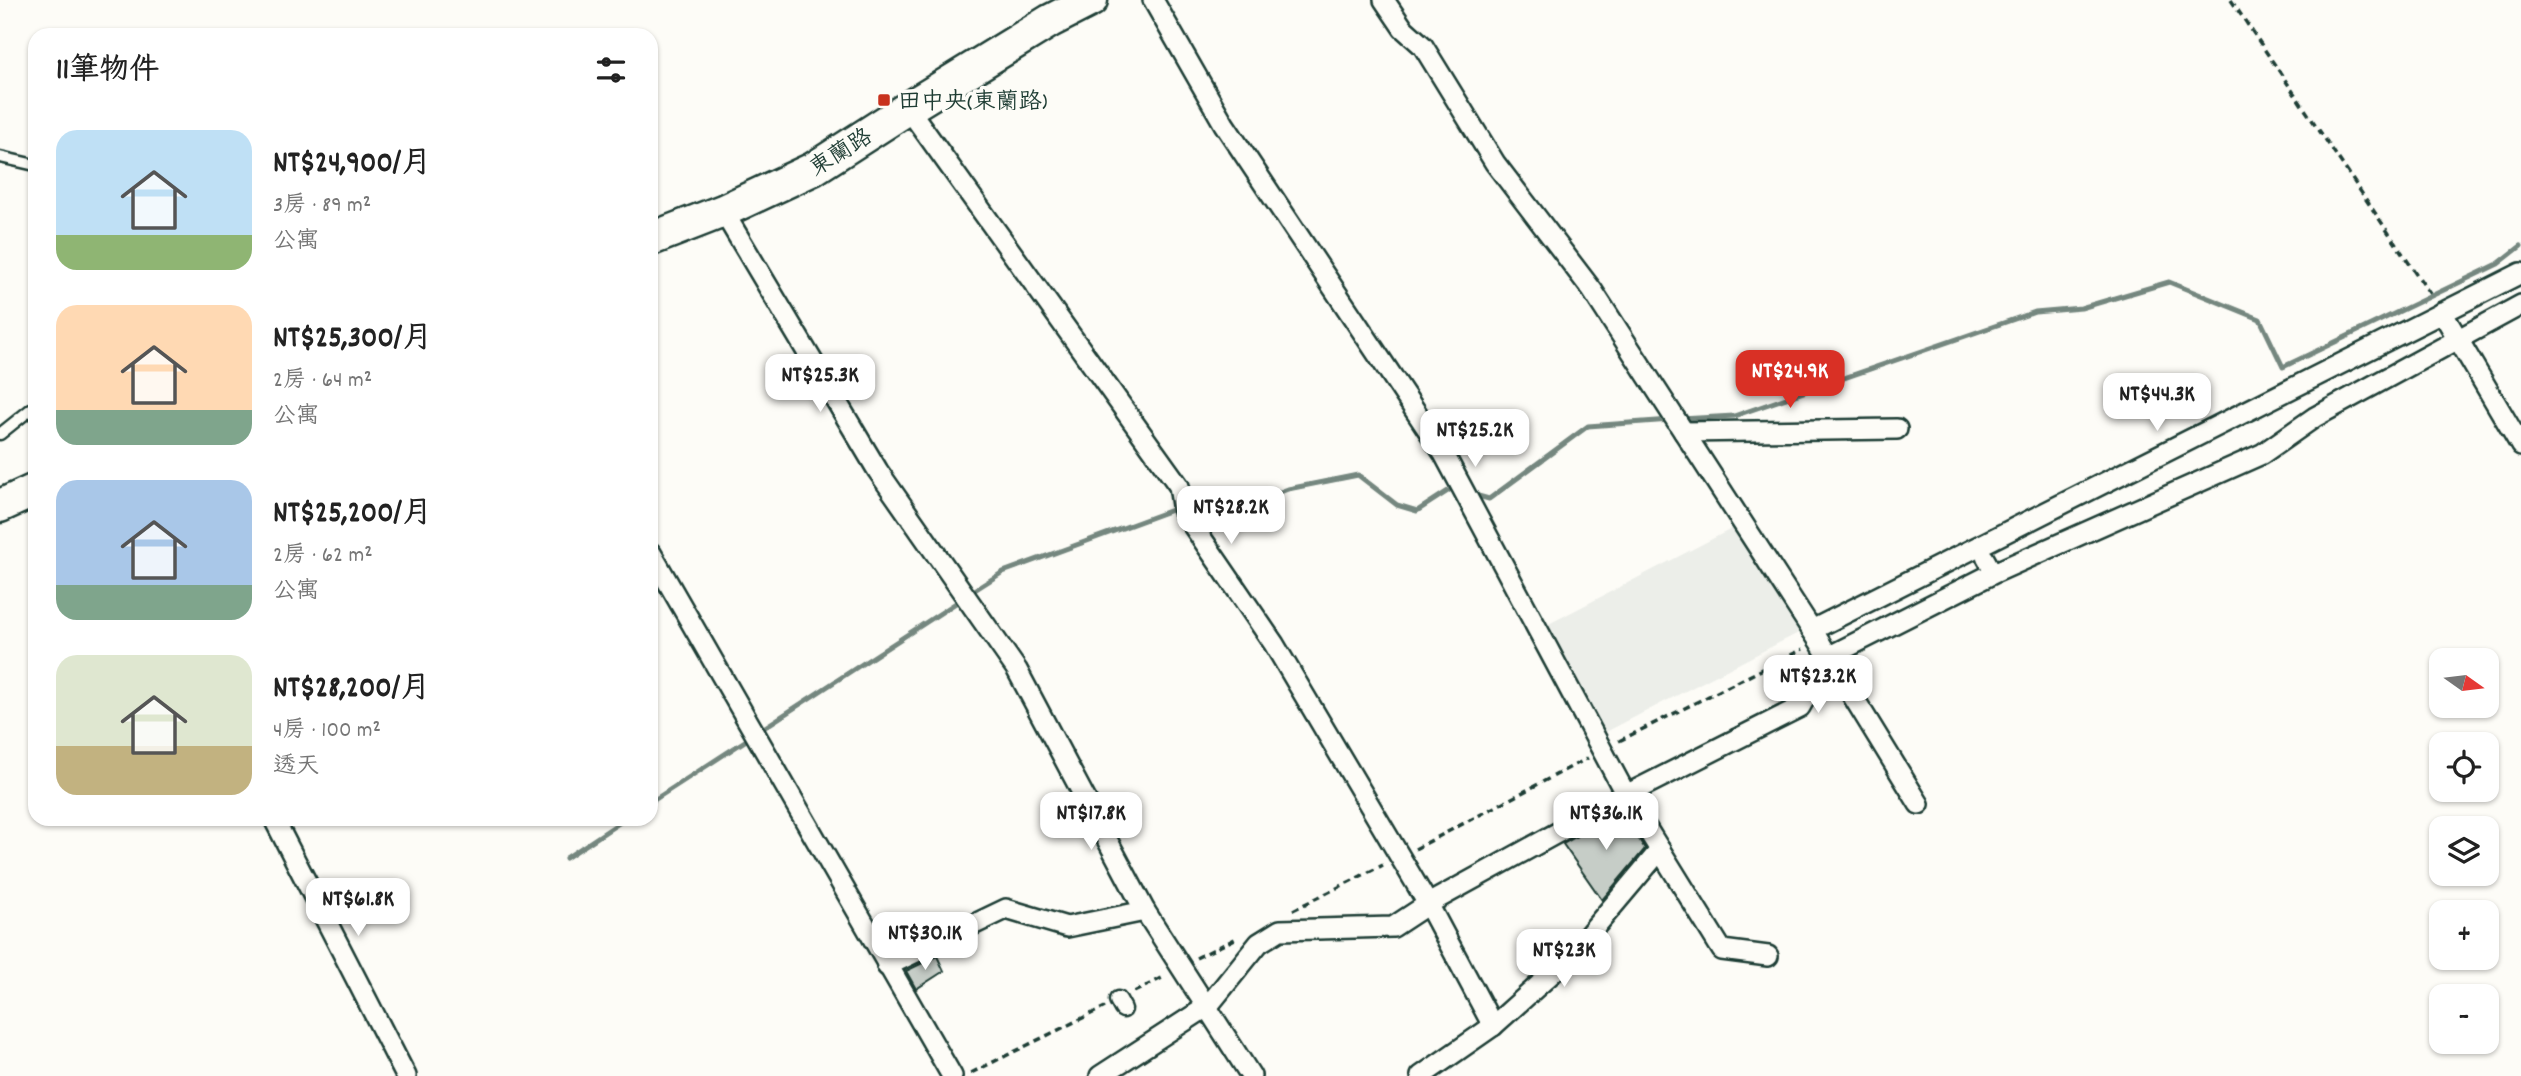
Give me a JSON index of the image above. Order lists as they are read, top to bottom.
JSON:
{
  "streets": {
    "main road": ["東蘭路"]
  },
  "places": {
    "transit": ["田中央(東蘭路)"]
  },
  "north": "right",
  "page": {
    "heading": "11筆物件",
    "list": [
      {
        "name": "NT$24,900/月",
        "note": "3房 · 89 m² · 公寓"
      },
      {
        "name": "NT$25,300/月",
        "note": "2房 · 64 m² · 公寓"
      },
      {
        "name": "NT$25,200/月",
        "note": "2房 · 62 m² · 公寓"
      },
      {
        "name": "NT$28,200/月",
        "note": "4房 · 100 m² · 透天"
      }
    ],
    "price": [
      "NT$24.9K",
      "NT$25.3K",
      "NT$44.3K",
      "NT$25.2K",
      "NT$28.2K",
      "NT$23.2K",
      "NT$17.8K",
      "NT$36.1K",
      "NT$61.8K",
      "NT$30.1K",
      "NT$23K"
    ],
    "map_buttons": ["+", "−"]
  }
}
